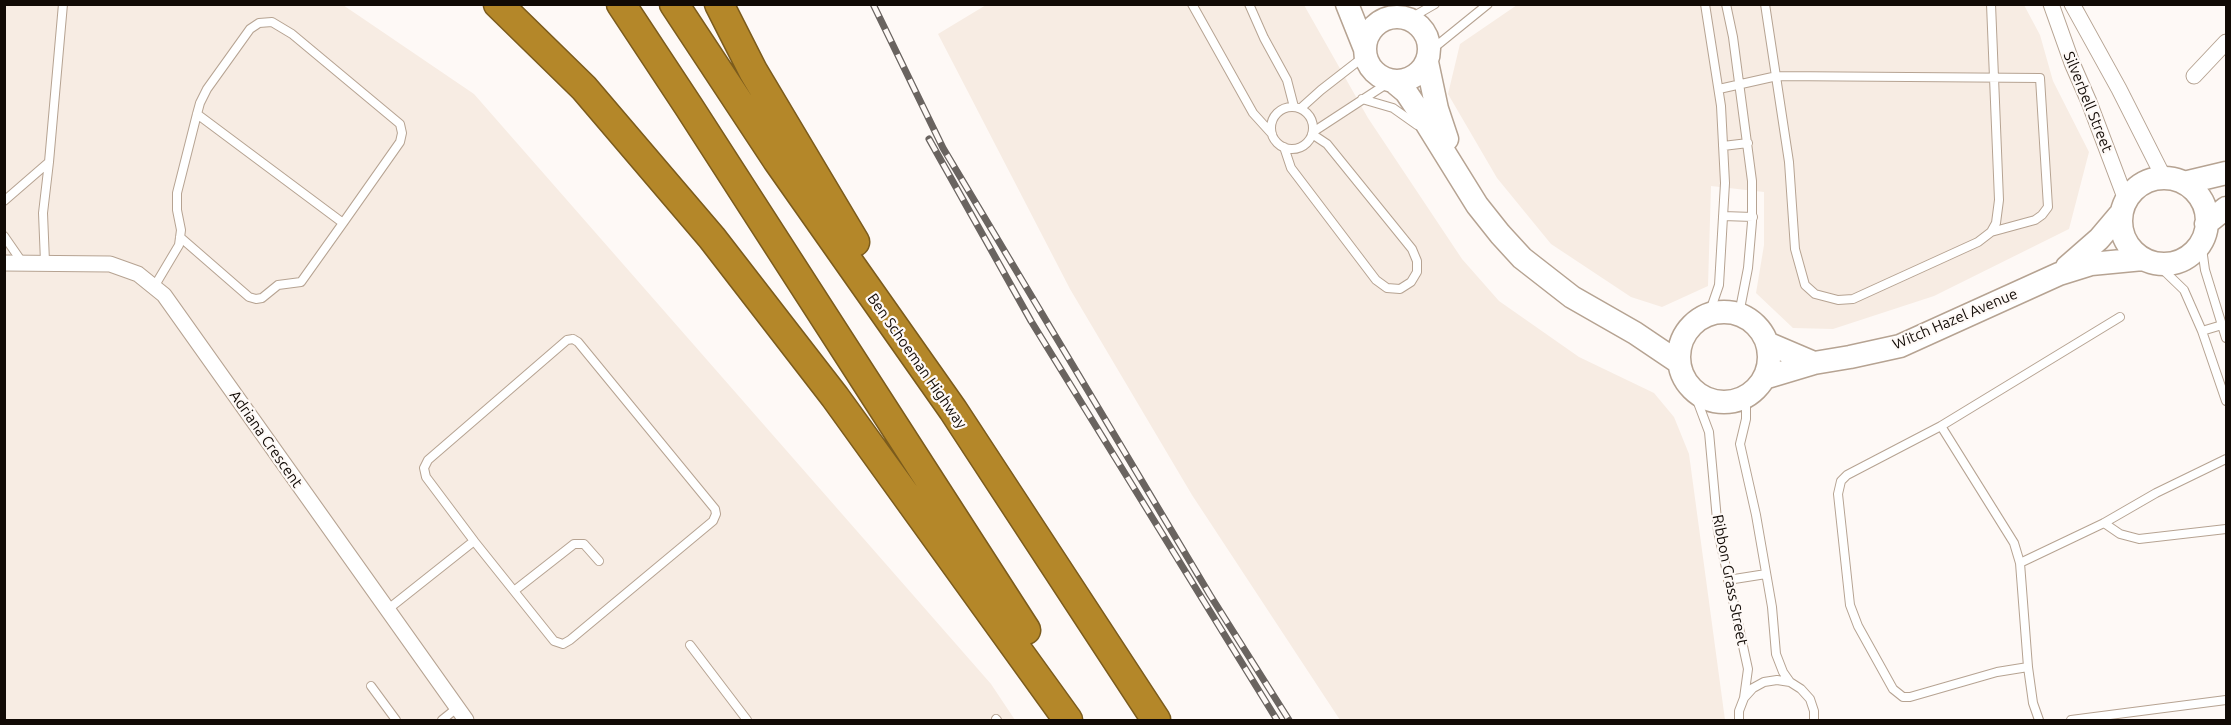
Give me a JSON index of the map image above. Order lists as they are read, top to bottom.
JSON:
{
  "streets": {
    "highway": ["Ben Schoeman Highway"],
    "street": ["Silverbell Street", "Witch Hazel Avenue", "Adriana Crescent"],
    "lane": ["Ribbon Grass Street"]
  },
  "crossings": [
    ["Silverbell Street", "Witch Hazel Avenue"],
    ["Witch Hazel Avenue", "Ribbon Grass Street"]
  ]
}
